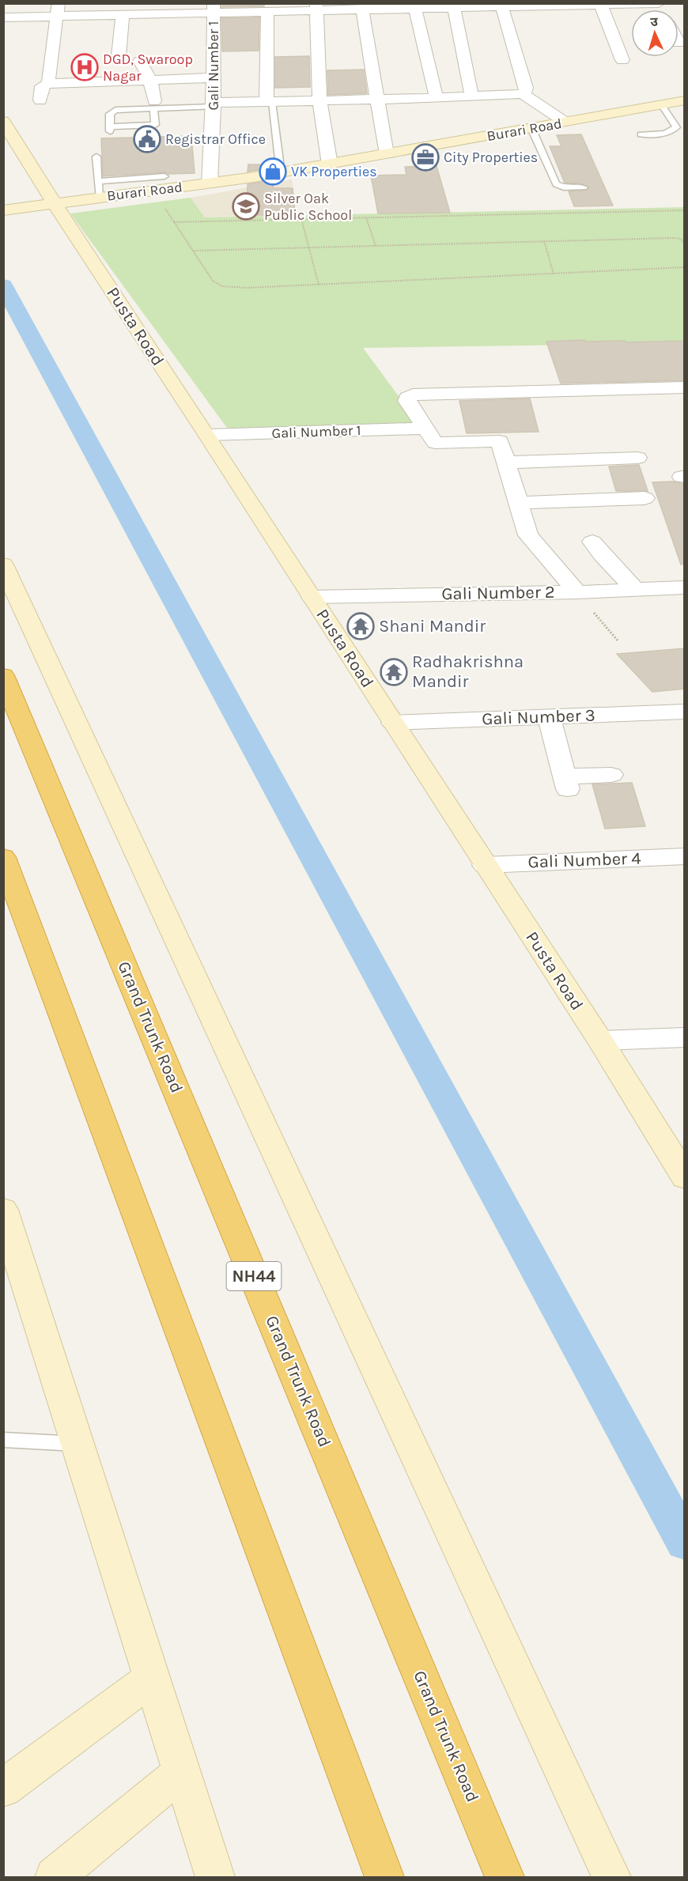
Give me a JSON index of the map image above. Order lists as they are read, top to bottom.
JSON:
{
  "streets": {
    "highway": ["Grand Trunk Road", "NH44"],
    "main road": ["Burari Road", "Pusta Road"],
    "street": [
      "Gali Number 1",
      "Gali Number 2",
      "Gali Number 3",
      "Gali Number 4"
    ]
  },
  "crossings": [
    ["Gali Number 1", "Burari Road"],
    ["Gali Number 1", "Pusta Road"],
    ["Burari Road", "Pusta Road"],
    ["Pusta Road", "Gali Number 2"],
    ["Pusta Road", "Gali Number 3"],
    ["Pusta Road", "Gali Number 4"]
  ],
  "places": {
    "hospital": ["DGD, Swaroop Nagar"],
    "public building": ["Registrar Office"],
    "office": ["City Properties"],
    "shop": ["VK Properties"],
    "school or university": ["Silver Oak Public School"],
    "temple": ["Shani Mandir", "Radhakrishna Mandir"]
  },
  "north": "top"
}
